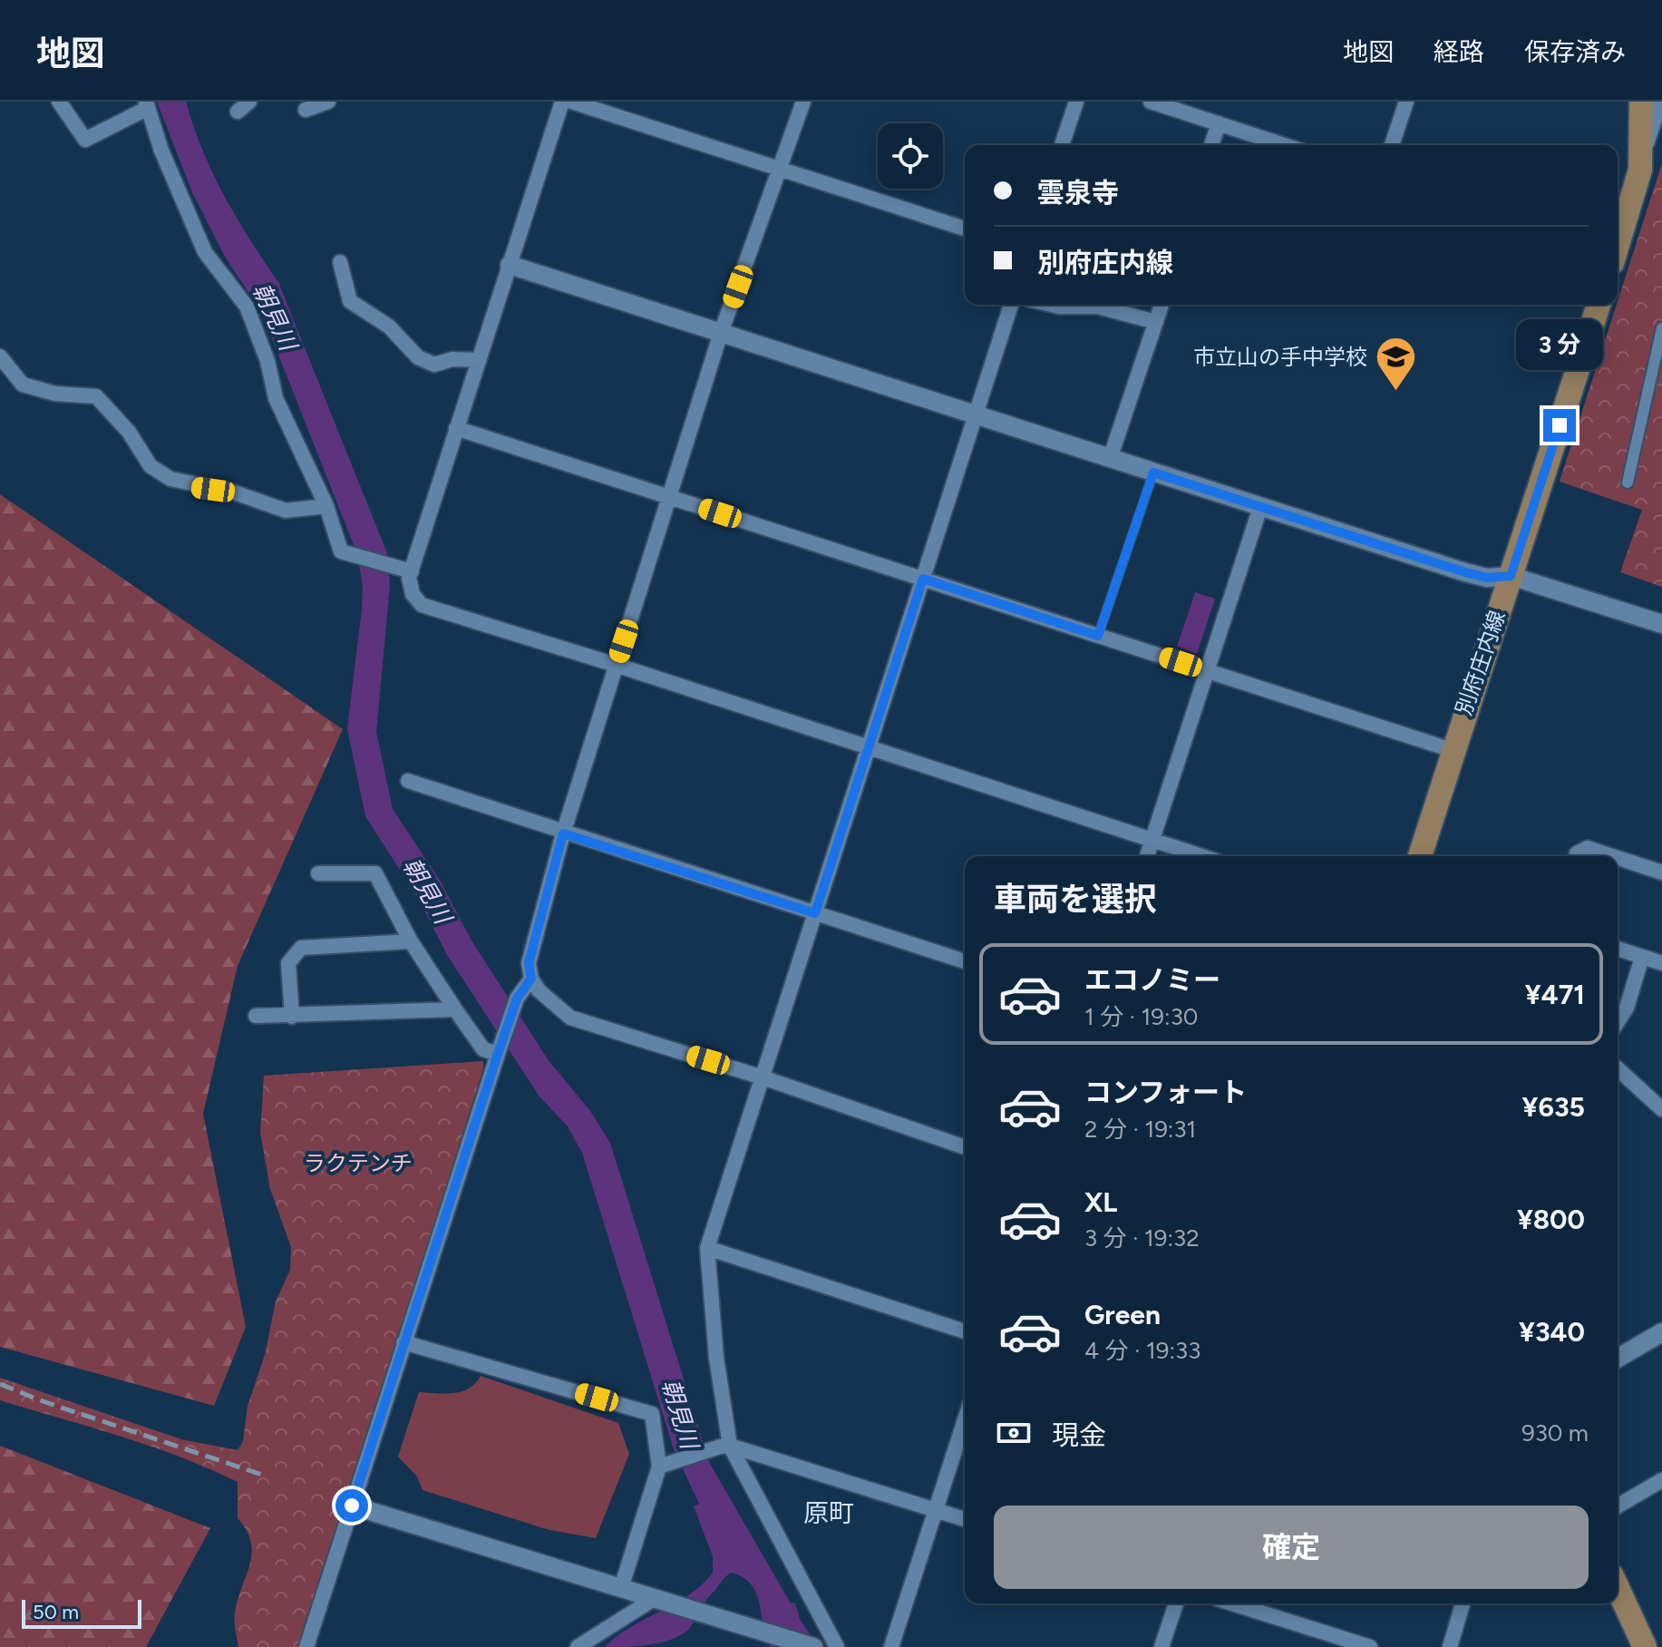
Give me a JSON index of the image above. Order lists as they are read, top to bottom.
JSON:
{
  "streets": {
    "main road": ["別府庄内線"]
  },
  "districts": ["原町"],
  "water": ["朝見川"],
  "parks": ["ラクテンチ"],
  "places": {
    "school or university": ["市立山の手中学校"]
  },
  "scale_bar": "50 m",
  "page": {
    "header": "地図",
    "nav": ["地図", "経路", "保存済み"],
    "banner": ["雲泉寺", "別府庄内線"],
    "bubble": "3 分",
    "heading": "車両を選択",
    "list": [
      {
        "name": "エコノミー",
        "note": "1 分 · 19:30",
        "value": "¥471"
      },
      {
        "name": "コンフォート",
        "note": "2 分 · 19:31",
        "value": "¥635"
      },
      {
        "name": "XL",
        "note": "3 分 · 19:32",
        "value": "¥800"
      },
      {
        "name": "Green",
        "note": "4 分 · 19:33",
        "value": "¥340"
      }
    ],
    "pay": ["現金", "930 m"],
    "buttons": "確定",
    "scale": "50 m"
  }
}
